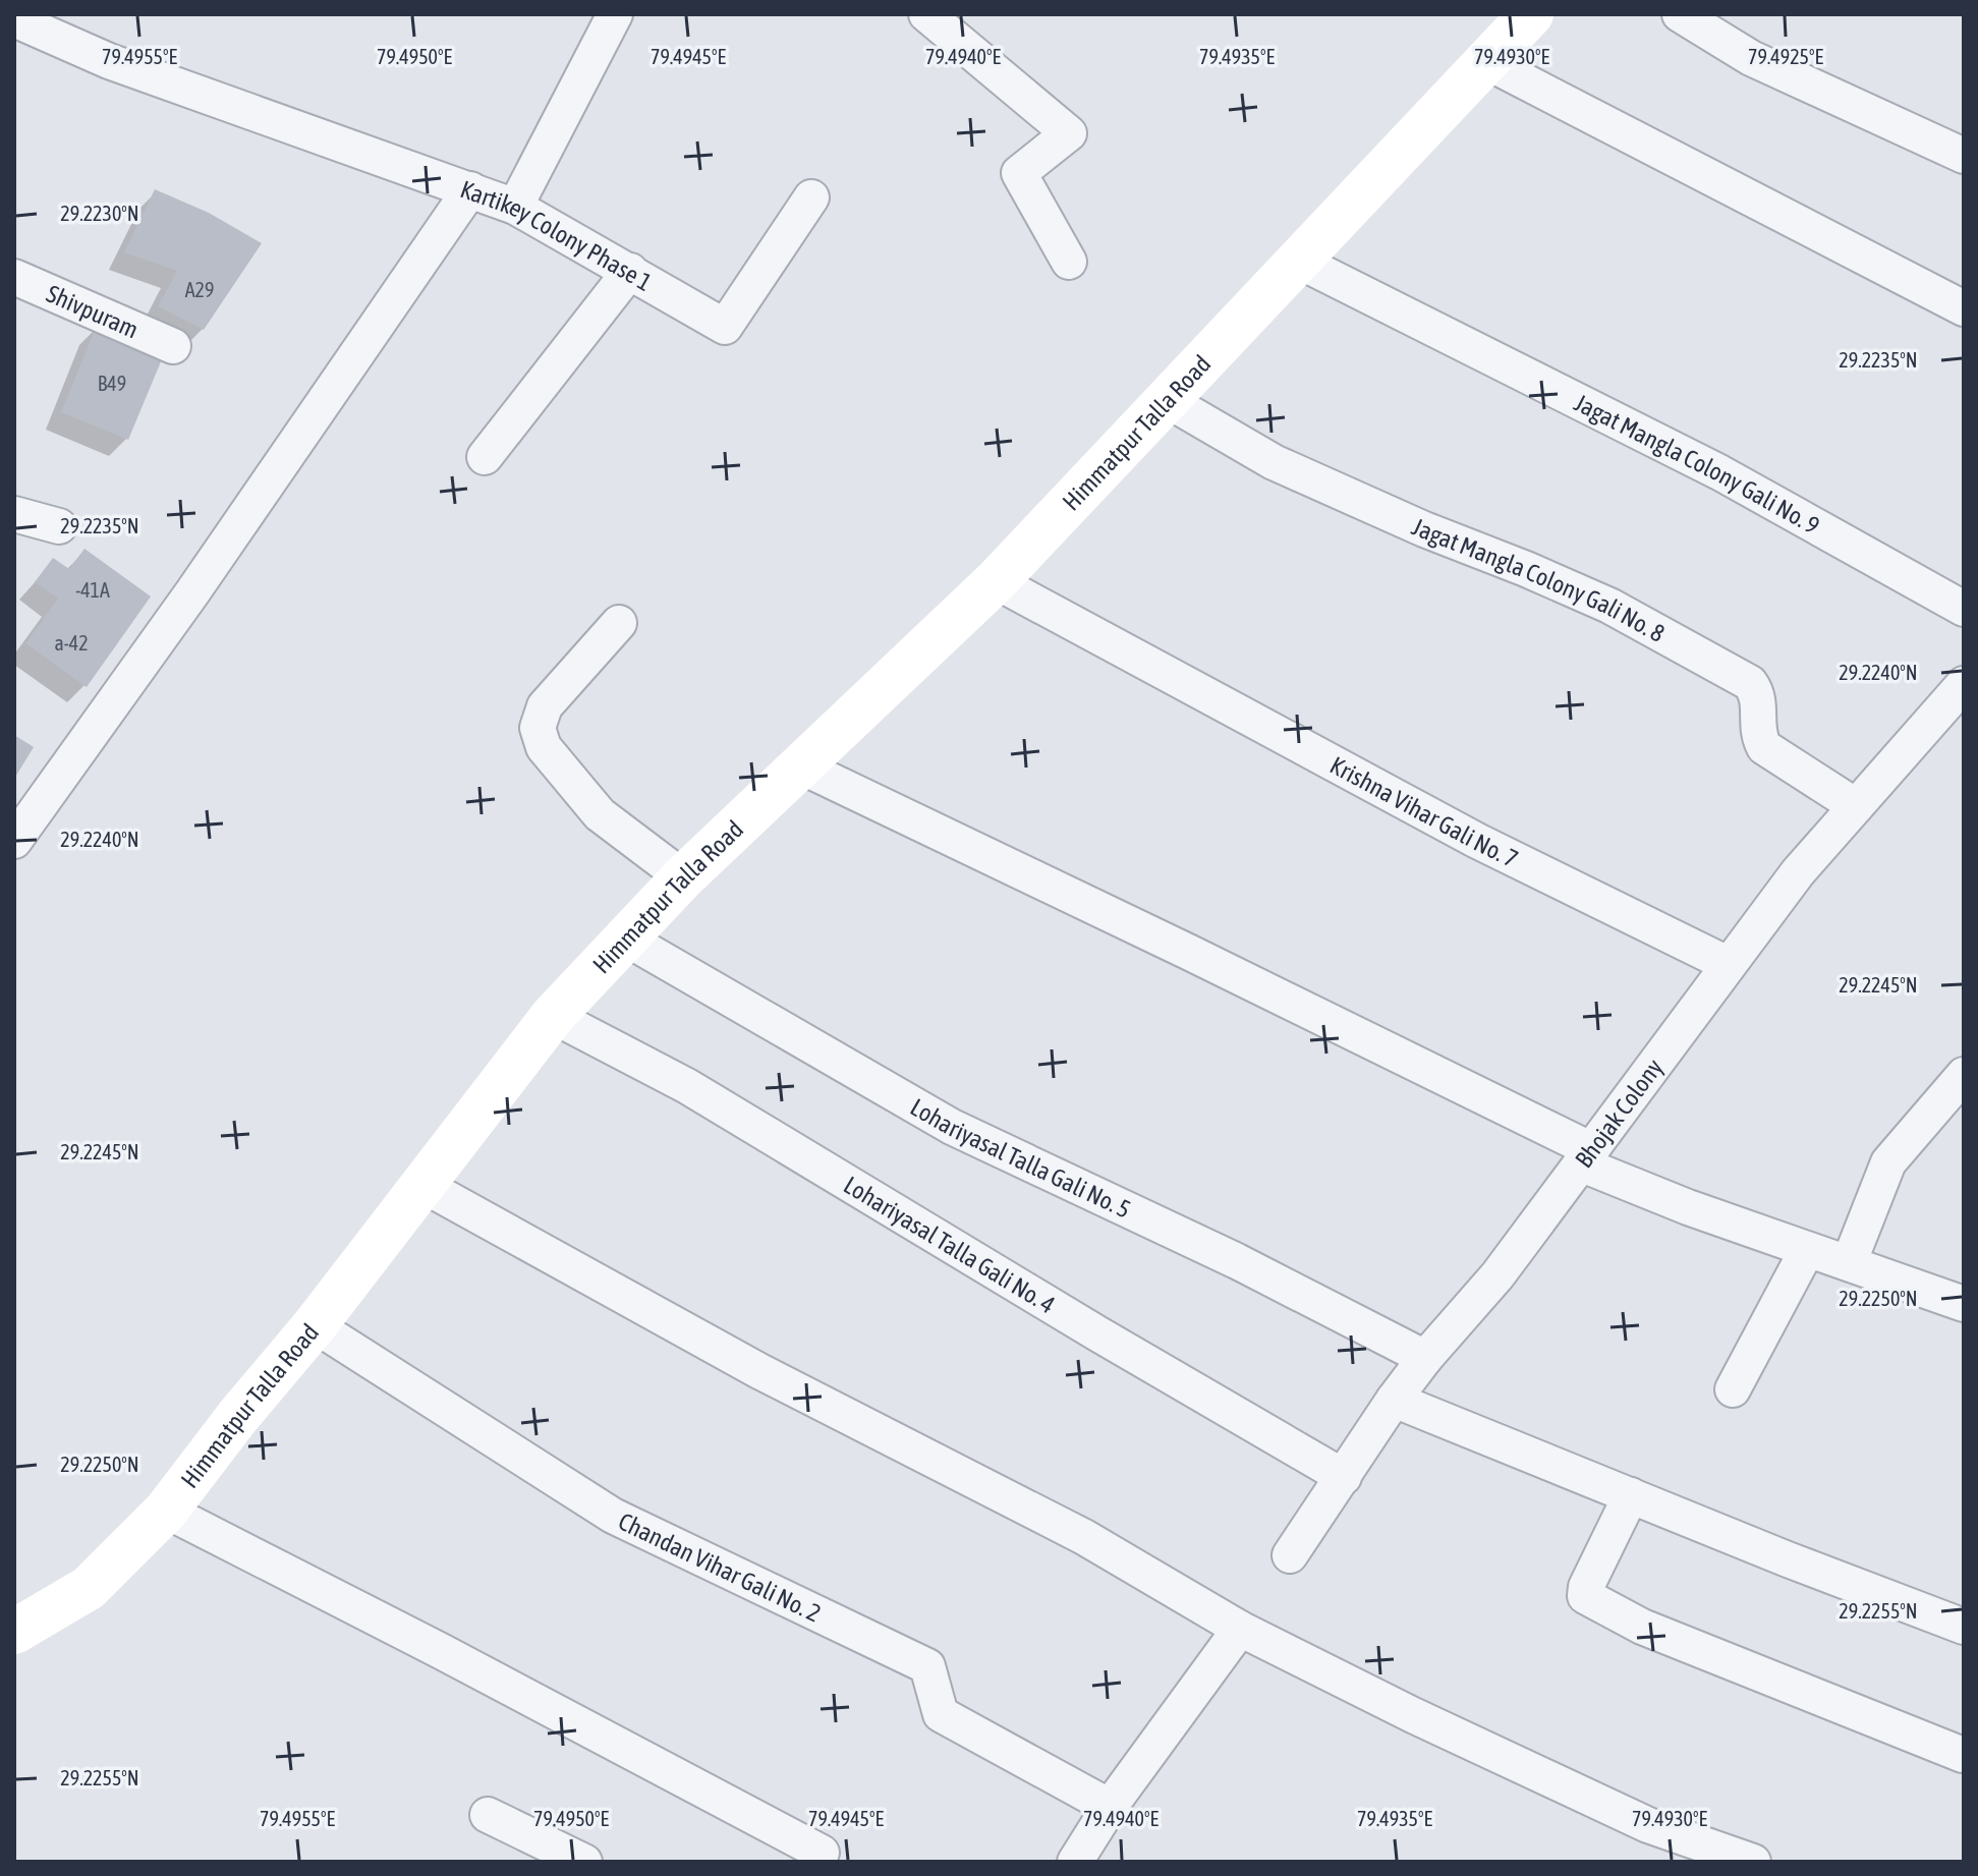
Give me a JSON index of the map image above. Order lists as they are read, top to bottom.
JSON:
{
  "streets": {
    "street": [
      "Kartikey Colony Phase 1",
      "Shivpuram",
      "Himmatpur Talla Road",
      "Jagat Mangla Colony Gali No. 9",
      "Jagat Mangla Colony Gali No. 8",
      "Krishna Vihar Gali No. 7",
      "Bhojak Colony",
      "Lohariyasal Talla Gali No. 5",
      "Lohariyasal Talla Gali No. 4",
      "Chandan Vihar Gali No. 2"
    ]
  },
  "crossings": [
    ["Himmatpur Talla Road", "Jagat Mangla Colony Gali No. 9"],
    ["Himmatpur Talla Road", "Jagat Mangla Colony Gali No. 8"],
    ["Himmatpur Talla Road", "Krishna Vihar Gali No. 7"],
    ["Himmatpur Talla Road", "Lohariyasal Talla Gali No. 5"],
    ["Himmatpur Talla Road", "Lohariyasal Talla Gali No. 4"],
    ["Himmatpur Talla Road", "Chandan Vihar Gali No. 2"],
    ["Jagat Mangla Colony Gali No. 8", "Bhojak Colony"],
    ["Krishna Vihar Gali No. 7", "Bhojak Colony"],
    ["Bhojak Colony", "Lohariyasal Talla Gali No. 5"],
    ["Bhojak Colony", "Lohariyasal Talla Gali No. 4"]
  ],
  "house_numbers": [
    "A29",
    "B49",
    "-41A",
    "a-42"
  ],
  "coordinates": [
    "79.4955°E",
    "79.4950°E",
    "79.4945°E",
    "79.4940°E",
    "79.4935°E",
    "79.4930°E",
    "79.4925°E",
    "29.2230°N",
    "29.2235°N",
    "29.2240°N",
    "29.2245°N",
    "29.2250°N",
    "29.2255°N"
  ]
}
